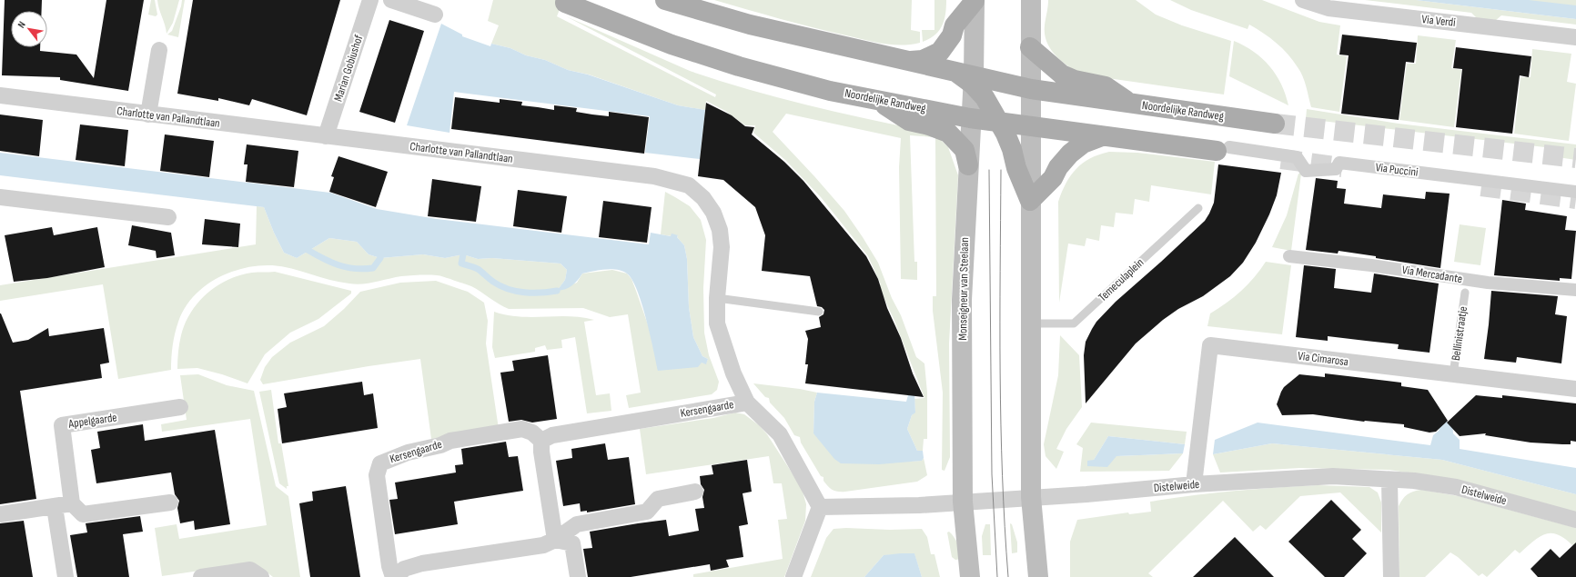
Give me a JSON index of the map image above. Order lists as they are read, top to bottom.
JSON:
{
  "streets": {
    "main road": ["Noordelijke Randweg", "Monseigneur van Steelaan"],
    "street": [
      "Via Verdi",
      "Marian Gobiushof",
      "Charlotte van Pallandtlaan",
      "Via Puccini",
      "Via Mercadante",
      "Via Cimarosa",
      "Kersengaarde",
      "Appelgaarde",
      "Distelweide"
    ],
    "lane": ["Temeculaplein", "Bellinistraatje"]
  },
  "crossings": [
    ["Marian Gobiushof", "Charlotte van Pallandtlaan"],
    ["Noordelijke Randweg", "Via Puccini"],
    ["Noordelijke Randweg", "Monseigneur van Steelaan"],
    ["Charlotte van Pallandtlaan", "Kersengaarde"],
    ["Monseigneur van Steelaan", "Distelweide"],
    ["Bellinistraatje", "Via Cimarosa"],
    ["Via Cimarosa", "Distelweide"]
  ],
  "north": "top left"
}
